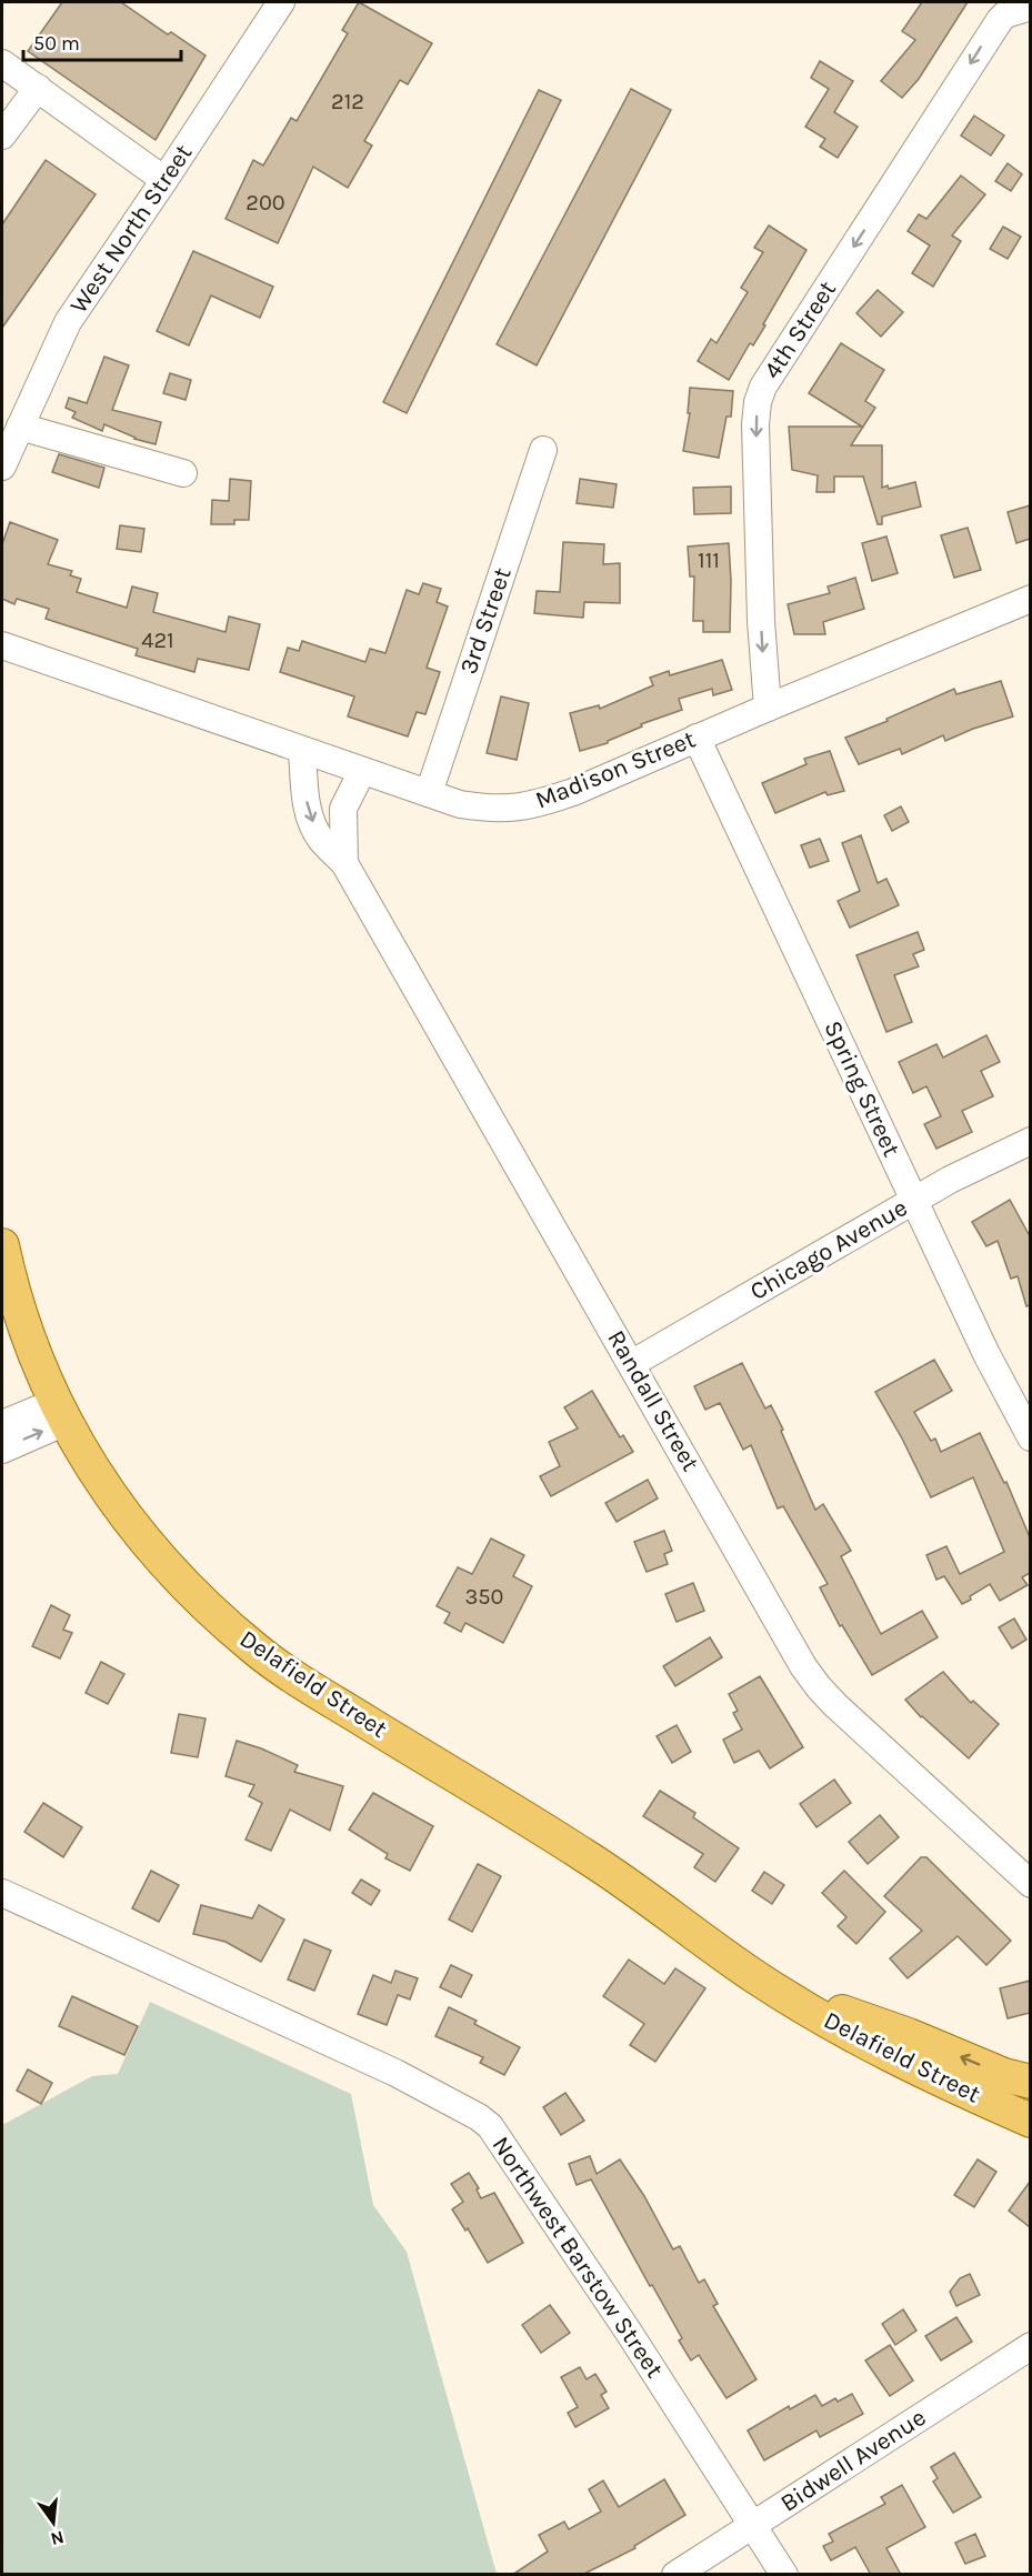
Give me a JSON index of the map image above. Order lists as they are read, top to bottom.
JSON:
{
  "streets": {
    "main road": ["Delafield Street"],
    "street": [
      "West North Street",
      "4th Street",
      "3rd Street",
      "Madison Street",
      "Spring Street",
      "Chicago Avenue",
      "Randall Street",
      "Northwest Barstow Street",
      "Bidwell Avenue"
    ]
  },
  "crossings": [
    ["4th Street", "Madison Street"],
    ["3rd Street", "Madison Street"],
    ["Madison Street", "Spring Street"],
    ["Madison Street", "Randall Street"],
    ["Spring Street", "Chicago Avenue"],
    ["Chicago Avenue", "Randall Street"],
    ["Northwest Barstow Street", "Bidwell Avenue"]
  ],
  "one_way": ["4th Street"],
  "house_numbers": [
    "212",
    "200",
    "111",
    "421",
    "350"
  ],
  "scale_bar": "50 m",
  "north": "bottom"
}
